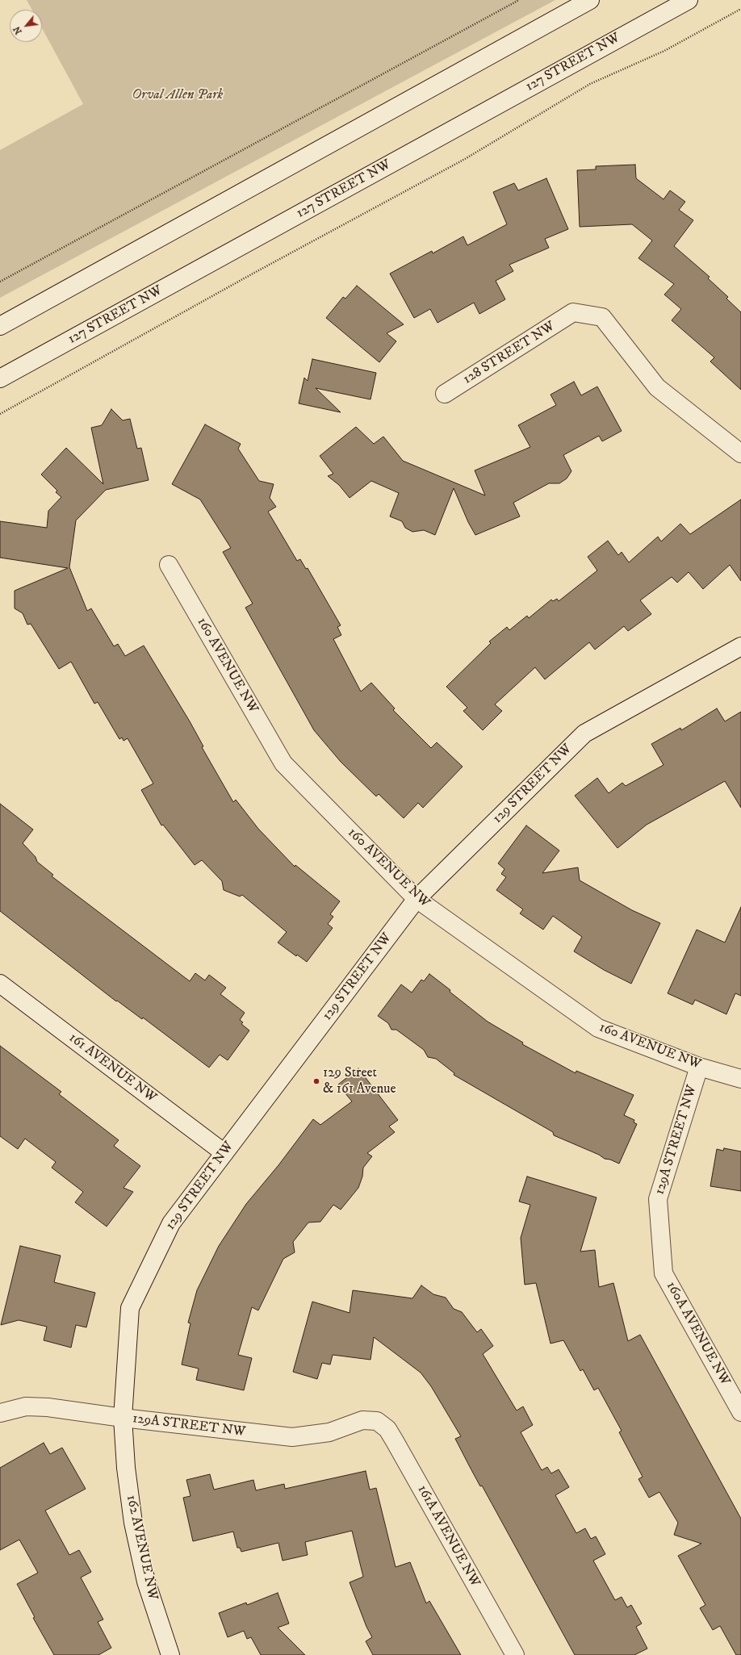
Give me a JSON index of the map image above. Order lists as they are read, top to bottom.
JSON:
{
  "streets": {
    "street": [
      "127 STREET NW",
      "128 STREET NW",
      "160 AVENUE NW",
      "129 STREET NW",
      "161 AVENUE NW",
      "129A STREET NW",
      "160A AVENUE NW",
      "161A AVENUE NW",
      "162 AVENUE NW"
    ]
  },
  "crossings": [
    ["160 AVENUE NW", "129 STREET NW"],
    ["160 AVENUE NW", "129A STREET NW"],
    ["129 STREET NW", "161 AVENUE NW"],
    ["129 STREET NW", "129A STREET NW"],
    ["129 STREET NW", "162 AVENUE NW"],
    ["129A STREET NW", "160A AVENUE NW"],
    ["129A STREET NW", "161A AVENUE NW"],
    ["129A STREET NW", "162 AVENUE NW"]
  ],
  "parks": ["Orval Allen Park"],
  "places": ["129 Street & 161 Avenue"],
  "north": "bottom left"
}
